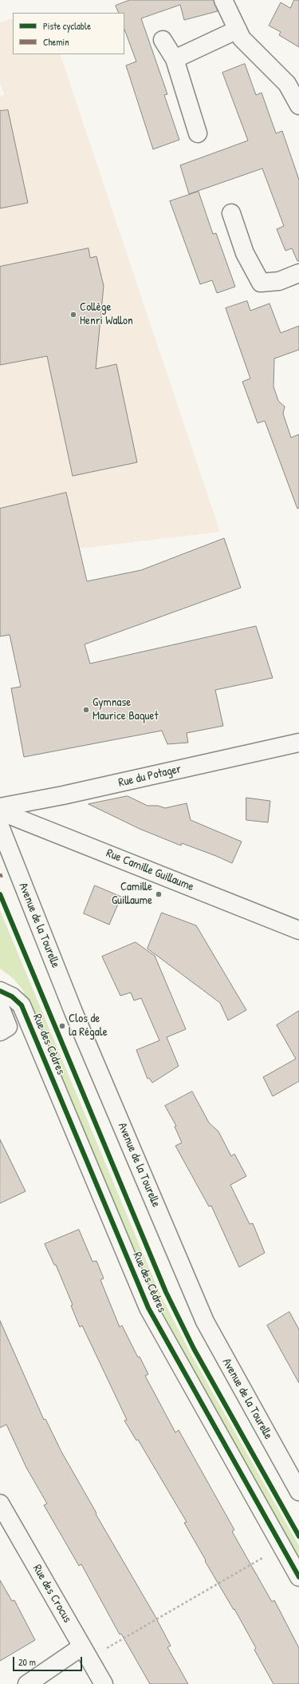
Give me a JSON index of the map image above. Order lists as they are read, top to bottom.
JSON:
{
  "streets": {
    "street": [
      "Rue du Potager",
      "Rue Camille Guillaume",
      "Avenue de la Tourelle",
      "Rue des Cèdres",
      "Rue des Crocus"
    ]
  },
  "places": [
    "Collège Henri Wallon",
    "Gymnase Maurice Baquet",
    "Camille Guillaume",
    "Clos de la Régale"
  ],
  "legend": ["Piste cyclable", "Chemin"],
  "scale_bar": "20 m"
}
